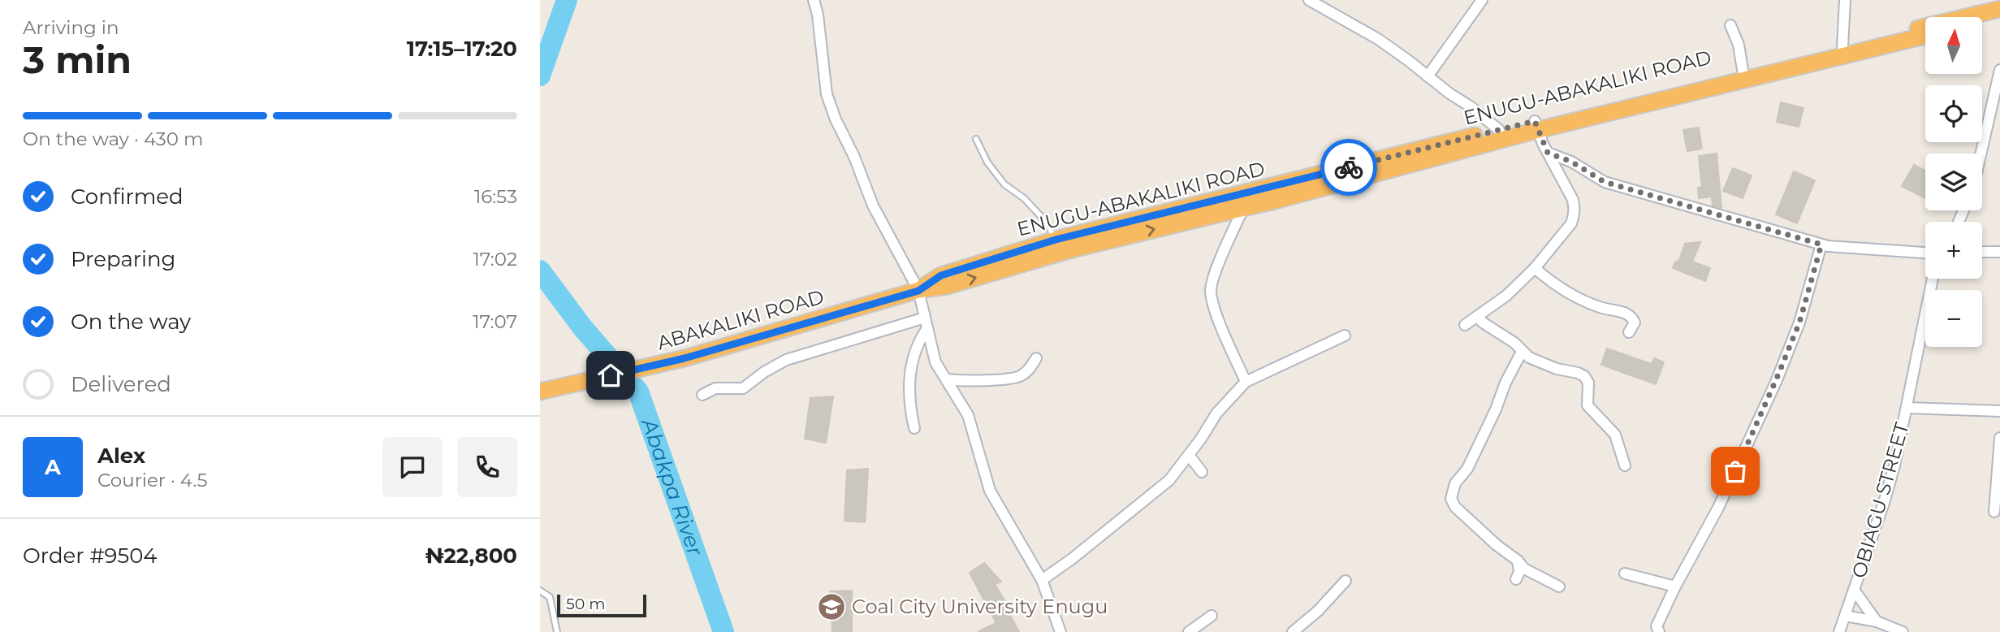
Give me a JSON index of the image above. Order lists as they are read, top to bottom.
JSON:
{
  "streets": {
    "highway": ["ENUGU-ABAKALIKI ROAD", "ABAKALIKI ROAD"],
    "street": ["OBIAGU STREET"]
  },
  "crossings": [
    ["ENUGU-ABAKALIKI ROAD", "ABAKALIKI ROAD"]
  ],
  "water": ["Abakpa River"],
  "places": {
    "school or university": ["Coal City University Enugu"]
  },
  "scale_bar": "50 m",
  "north": "top",
  "page": {
    "heading": ["3 min", "Arriving in", "17:15–17:20"],
    "panel": [
      "Alex",
      "Courier · 4.5",
      "Order #9504",
      "₦22,800"
    ],
    "map_buttons": ["+", "−"],
    "bar": "On the way · 430 m",
    "list": [
      ["Confirmed", "16:53"],
      ["Preparing", "17:02"],
      ["On the way", "17:07"],
      "Delivered"
    ],
    "round": "A",
    "scale": "50 m"
  }
}
